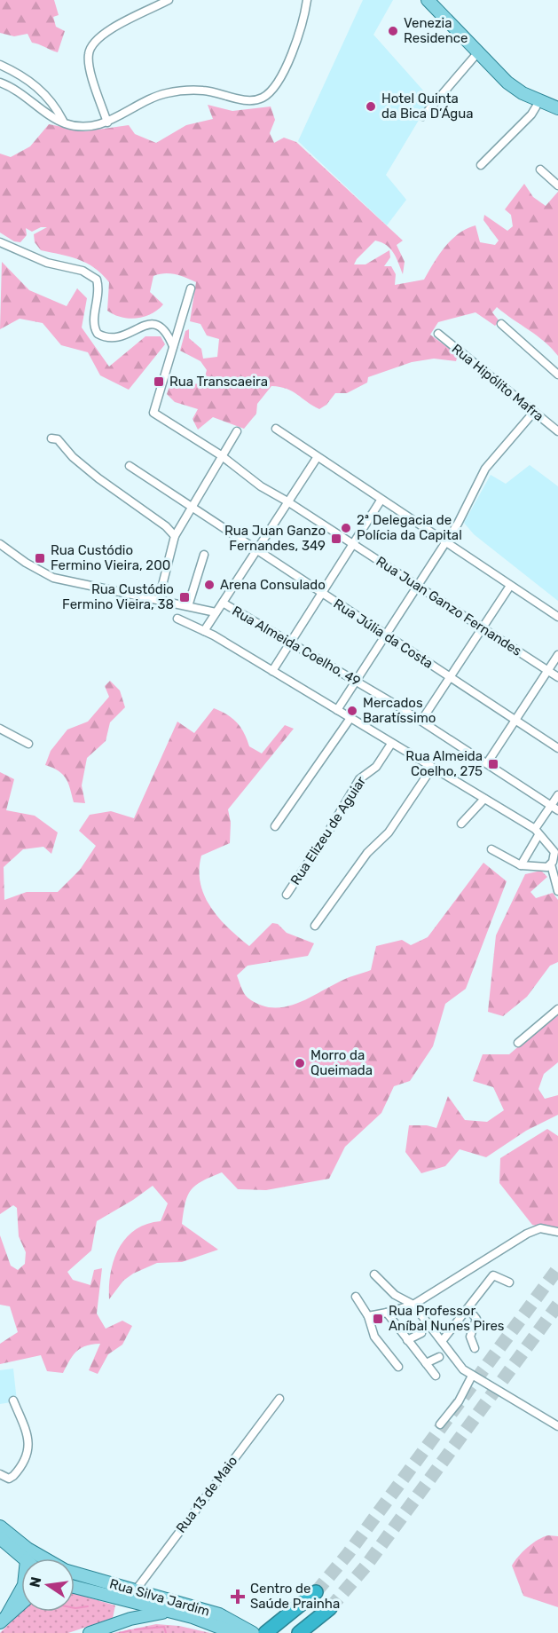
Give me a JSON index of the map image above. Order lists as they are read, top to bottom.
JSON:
{
  "streets": {
    "main road": ["Rua Silva Jardim"],
    "street": [
      "Rua Hipólito Mafra",
      "Rua Juan Ganzo Fernandes",
      "Rua Júlia da Costa",
      "Rua Almeida Coelho, 49",
      "Rua Elizeu de Aguiar",
      "Rua 13 de Maio"
    ]
  },
  "crossings": [
    ["Rua 13 de Maio", "Rua Silva Jardim"]
  ],
  "places": {
    "other": [
      "Venezia Residence",
      "Hotel Quinta da Bica D’Água",
      "2ª Delegacia de Polícia da Capital",
      "Arena Consulado",
      "Mercados Baratíssimo",
      "Morro da Queimada"
    ],
    "transit": [
      "Rua Transcaeira",
      "Rua Juan Ganzo Fernandes, 349",
      "Rua Custódio Fermino Vieira, 200",
      "Rua Custódio Fermino Vieira, 38",
      "Rua Almeida Coelho, 275",
      "Rua Professor Aníbal Nunes Pires"
    ],
    "health": ["Centro de Saúde Prainha"]
  },
  "north": "left"
}
